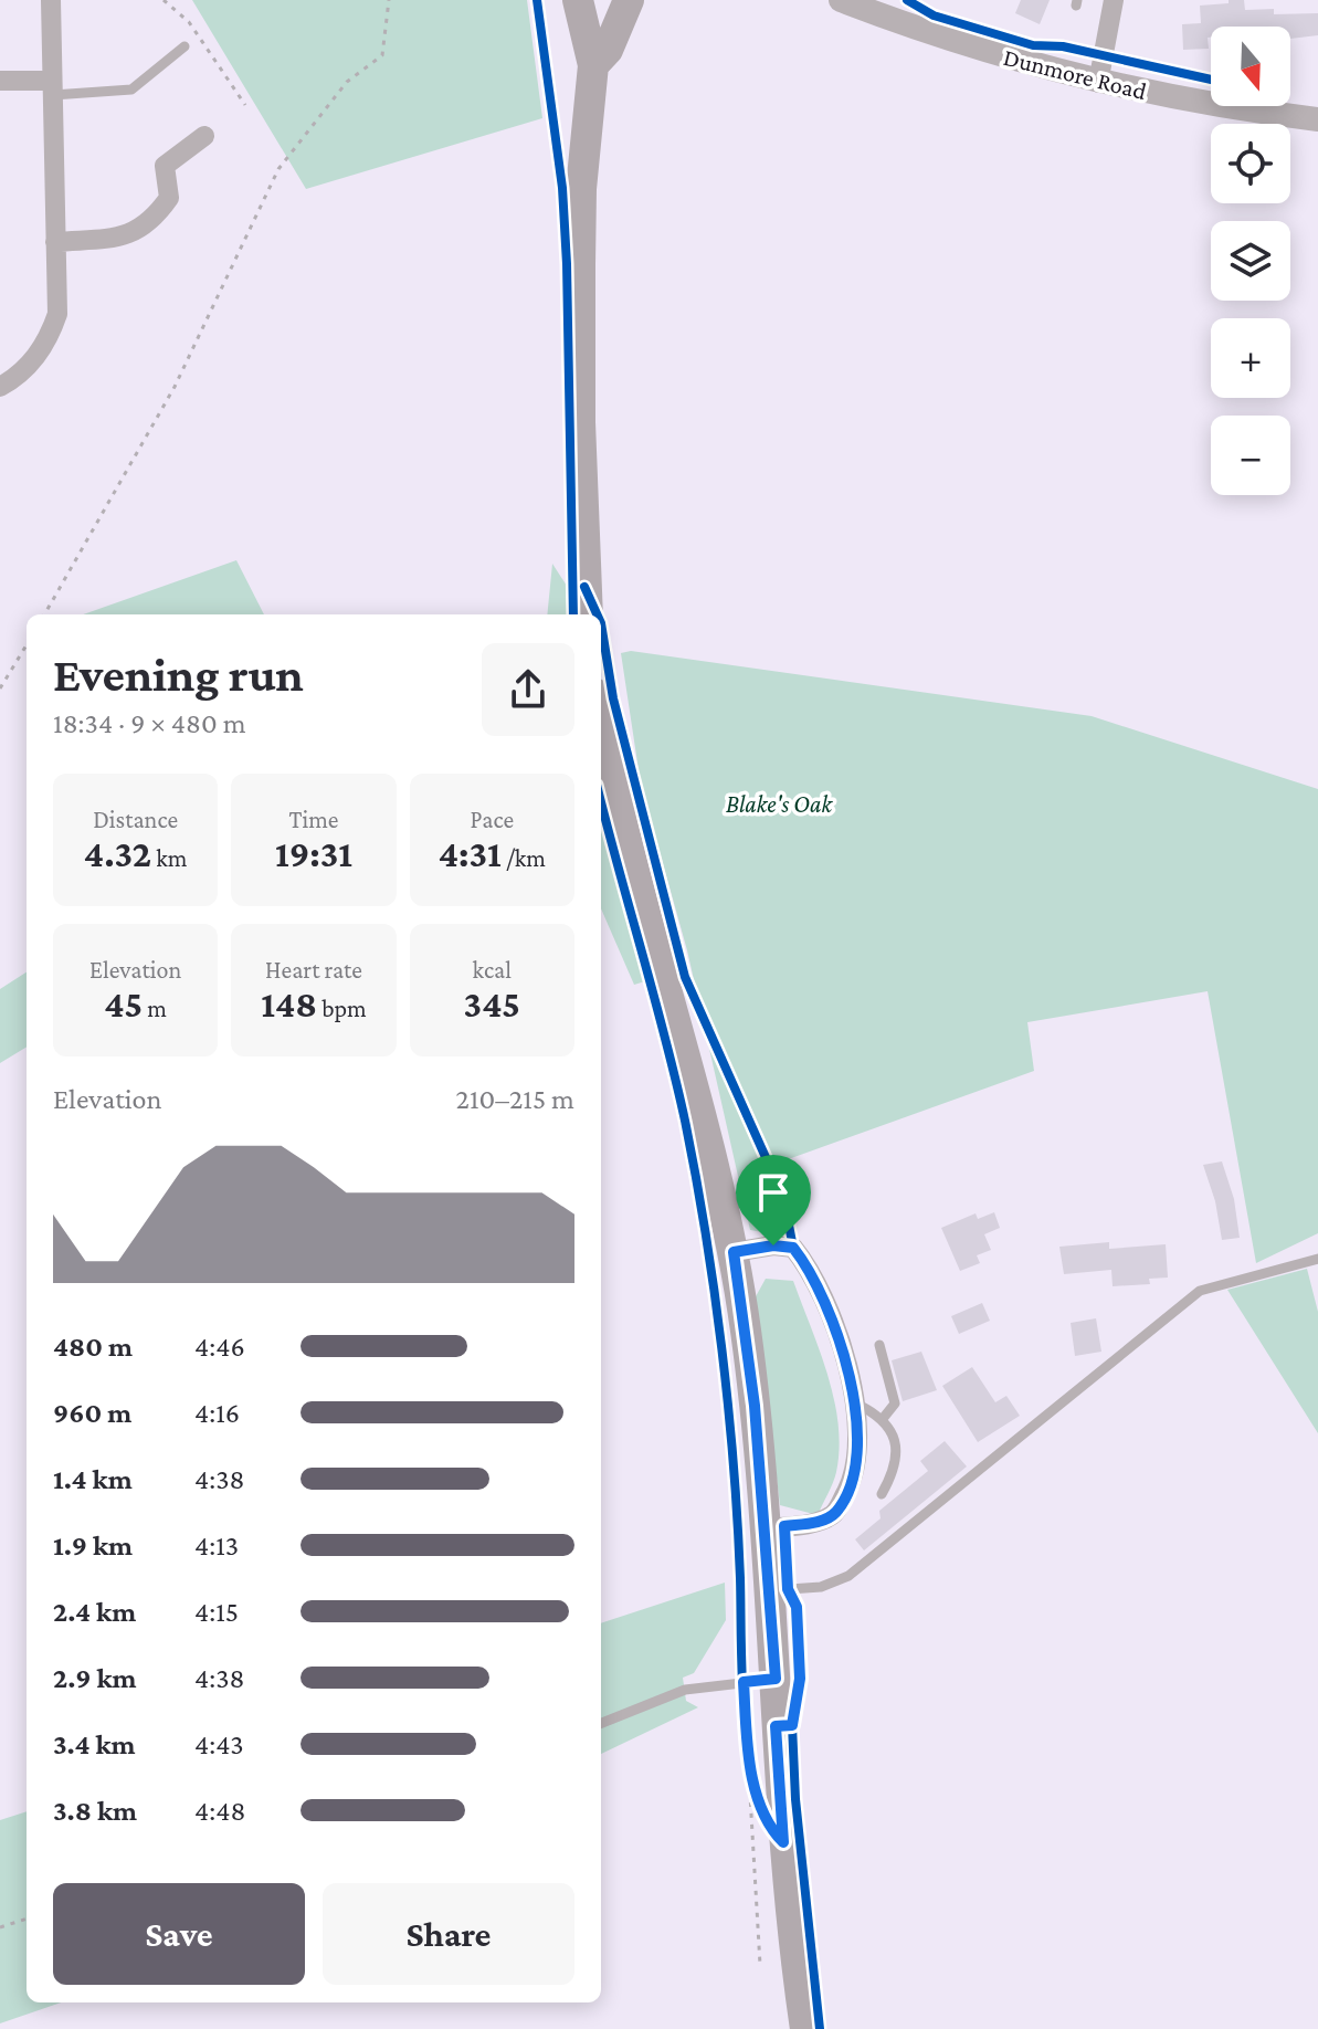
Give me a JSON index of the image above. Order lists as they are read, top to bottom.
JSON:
{
  "streets": {
    "street": ["Dunmore Road"]
  },
  "parks": ["Blake's Oak"],
  "north": "bottom",
  "page": {
    "map_buttons": ["+", "−"],
    "heading": ["Evening run", "18:34 · 9 × 480 m"],
    "stats": [
      ["Distance", "4.32 km"],
      ["Time", "19:31"],
      ["Pace", "4:31 /km"],
      ["Elevation", "45 m"],
      ["Heart rate", "148 bpm"],
      ["kcal", "345"]
    ],
    "chart": ["Elevation", "210–215 m"],
    "list": [
      {
        "name": "480 m",
        "note": "4:46"
      },
      {
        "name": "960 m",
        "note": "4:16"
      },
      {
        "name": "1.4 km",
        "note": "4:38"
      },
      {
        "name": "1.9 km",
        "note": "4:13"
      },
      {
        "name": "2.4 km",
        "note": "4:15"
      },
      {
        "name": "2.9 km",
        "note": "4:38"
      },
      {
        "name": "3.4 km",
        "note": "4:43"
      },
      {
        "name": "3.8 km",
        "note": "4:48"
      }
    ],
    "buttons": ["Save", "Share"]
  }
}
